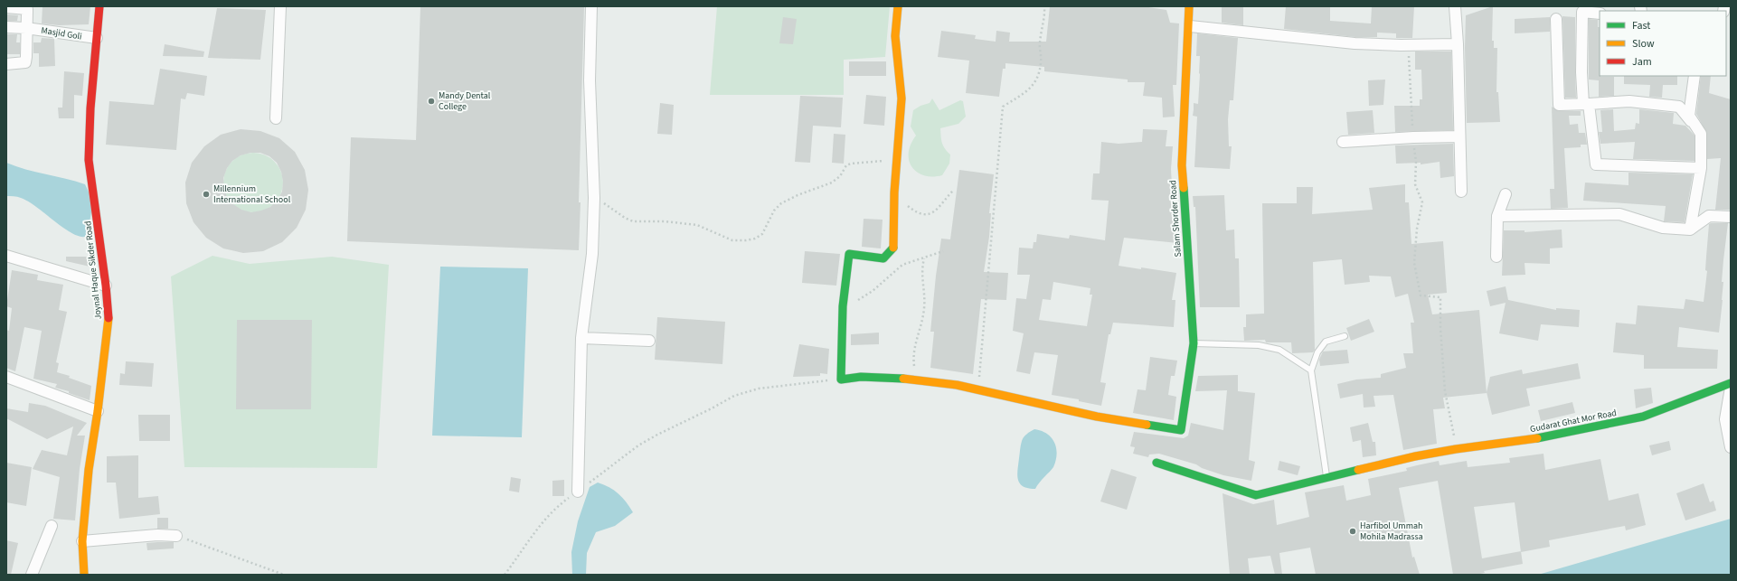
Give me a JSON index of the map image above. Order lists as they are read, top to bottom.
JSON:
{
  "streets": {
    "street": [
      "Masjid Goli",
      "Salam Shorder Road",
      "Joynal Haque Sikder Road",
      "Gudarat Ghat Mor Road"
    ]
  },
  "crossings": [
    ["Masjid Goli", "Joynal Haque Sikder Road"]
  ],
  "places": ["Mandy Dental College", "Millennium International School", "Harfibol Ummah Mohila Madrassa"],
  "legend": ["Fast", "Slow", "Jam"]
}
